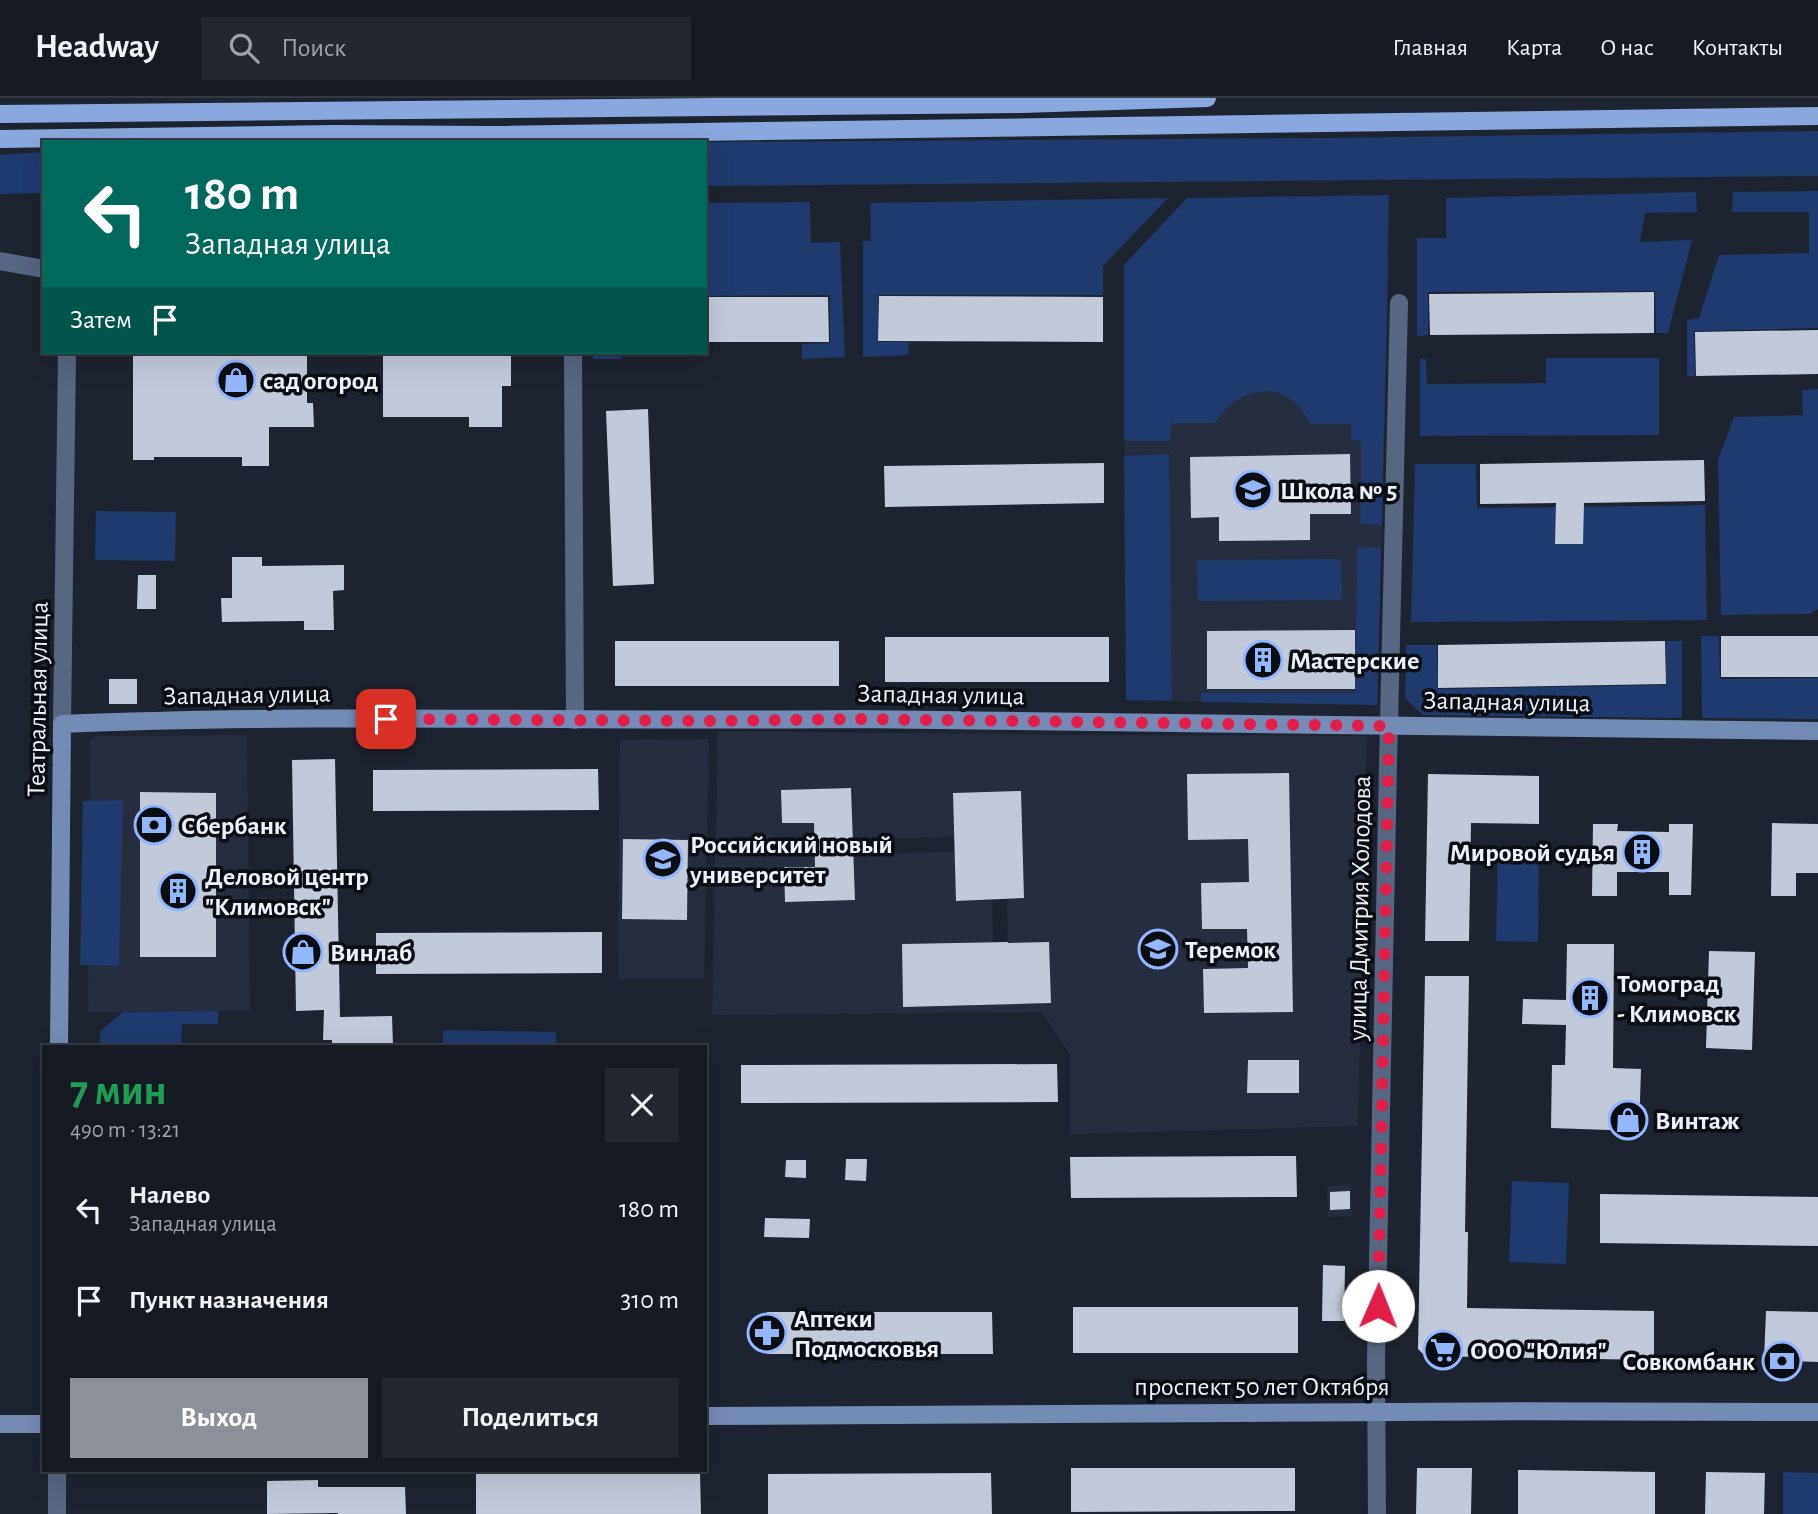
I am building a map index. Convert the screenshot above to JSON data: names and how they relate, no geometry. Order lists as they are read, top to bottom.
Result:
{
  "streets": {
    "street": [
      "Западная улица",
      "Театральная улица",
      "улица Дмитрия Холодова",
      "проспект 50 лет Октября"
    ]
  },
  "crossings": [
    ["Западная улица", "Театральная улица"],
    ["Западная улица", "улица Дмитрия Холодова"],
    ["улица Дмитрия Холодова", "проспект 50 лет Октября"]
  ],
  "places": {
    "shop": ["сад огород", "Винлаб", "Винтаж"],
    "school or university": ["Школа № 5", "Российский новый университет", "Теремок"],
    "building": [
      "Мастерские",
      "Мировой судья",
      "Деловой центр \"Климовск\"",
      "Томоград - Климовск"
    ],
    "bank": ["Сбербанк", "Совкомбанк"],
    "pharmacy": ["Аптеки Подмосковья"],
    "supermarket": ["ООО \"Юлия\""]
  },
  "page": {
    "header": "Headway",
    "search": "Поиск",
    "nav": [
      "Главная",
      "Карта",
      "О нас",
      "Контакты"
    ],
    "turn": ["180 m", "Западная улица"],
    "then": "Затем",
    "heading": ["7 мин", "490 m · 13:21"],
    "list": [
      {
        "name": "Налево",
        "note": "Западная улица",
        "value": "180 m"
      },
      {
        "name": "Пункт назначения",
        "value": "310 m"
      }
    ],
    "buttons": ["Выход", "Поделиться"]
  }
}
